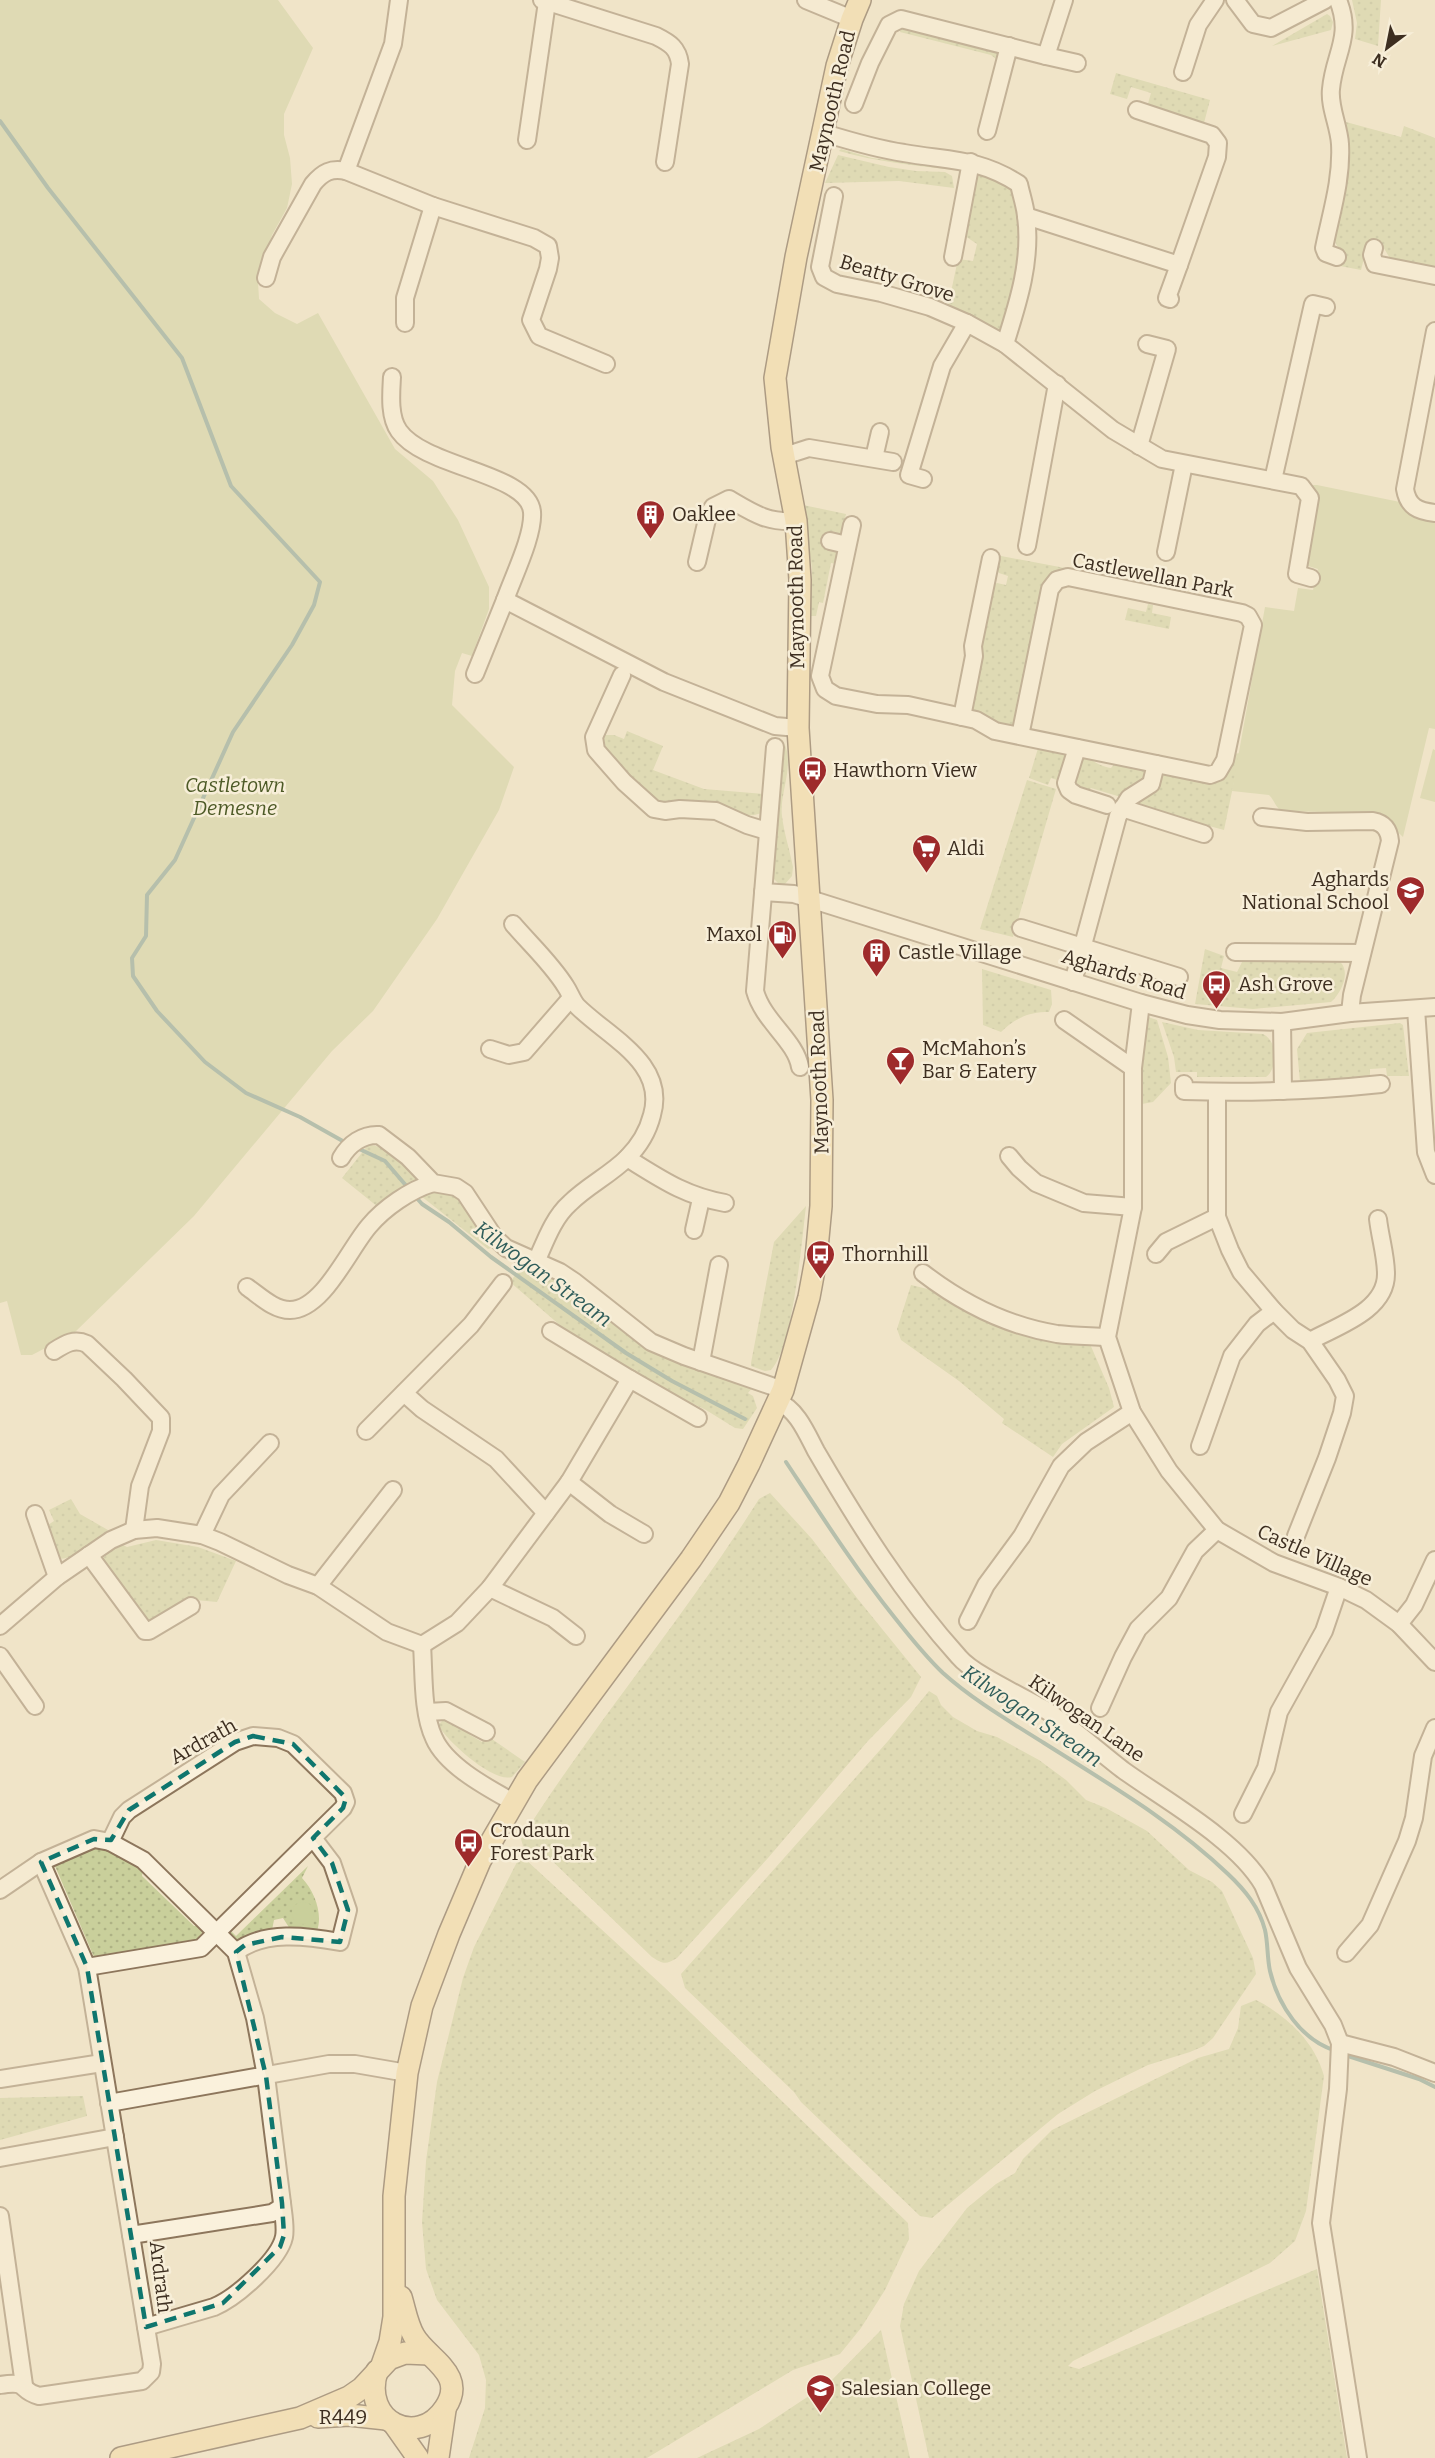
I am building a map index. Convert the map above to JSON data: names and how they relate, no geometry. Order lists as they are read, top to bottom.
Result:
{
  "streets": {
    "main road": ["Maynooth Road", "R449"],
    "street": [
      "Beatty Grove",
      "Castlewellan Park",
      "Aghards Road",
      "Castle Village",
      "Kilwogan Lane",
      "Ardrath"
    ]
  },
  "crossings": [
    ["Maynooth Road", "Aghards Road"],
    ["Maynooth Road", "Kilwogan Lane"],
    ["Aghards Road", "Castle Village"]
  ],
  "water": ["Kilwogan Stream"],
  "parks": ["Castletown Demesne"],
  "places": {
    "building": ["Oaklee", "Castle Village"],
    "bus stop": [
      "Hawthorn View",
      "Ash Grove",
      "Thornhill",
      "Crodaun Forest Park"
    ],
    "supermarket": ["Aldi"],
    "school or university": ["Aghards National School", "Salesian College"],
    "fuel station": ["Maxol"],
    "bar": ["McMahon’s Bar & Eatery"]
  },
  "north": "bottom left"
}
